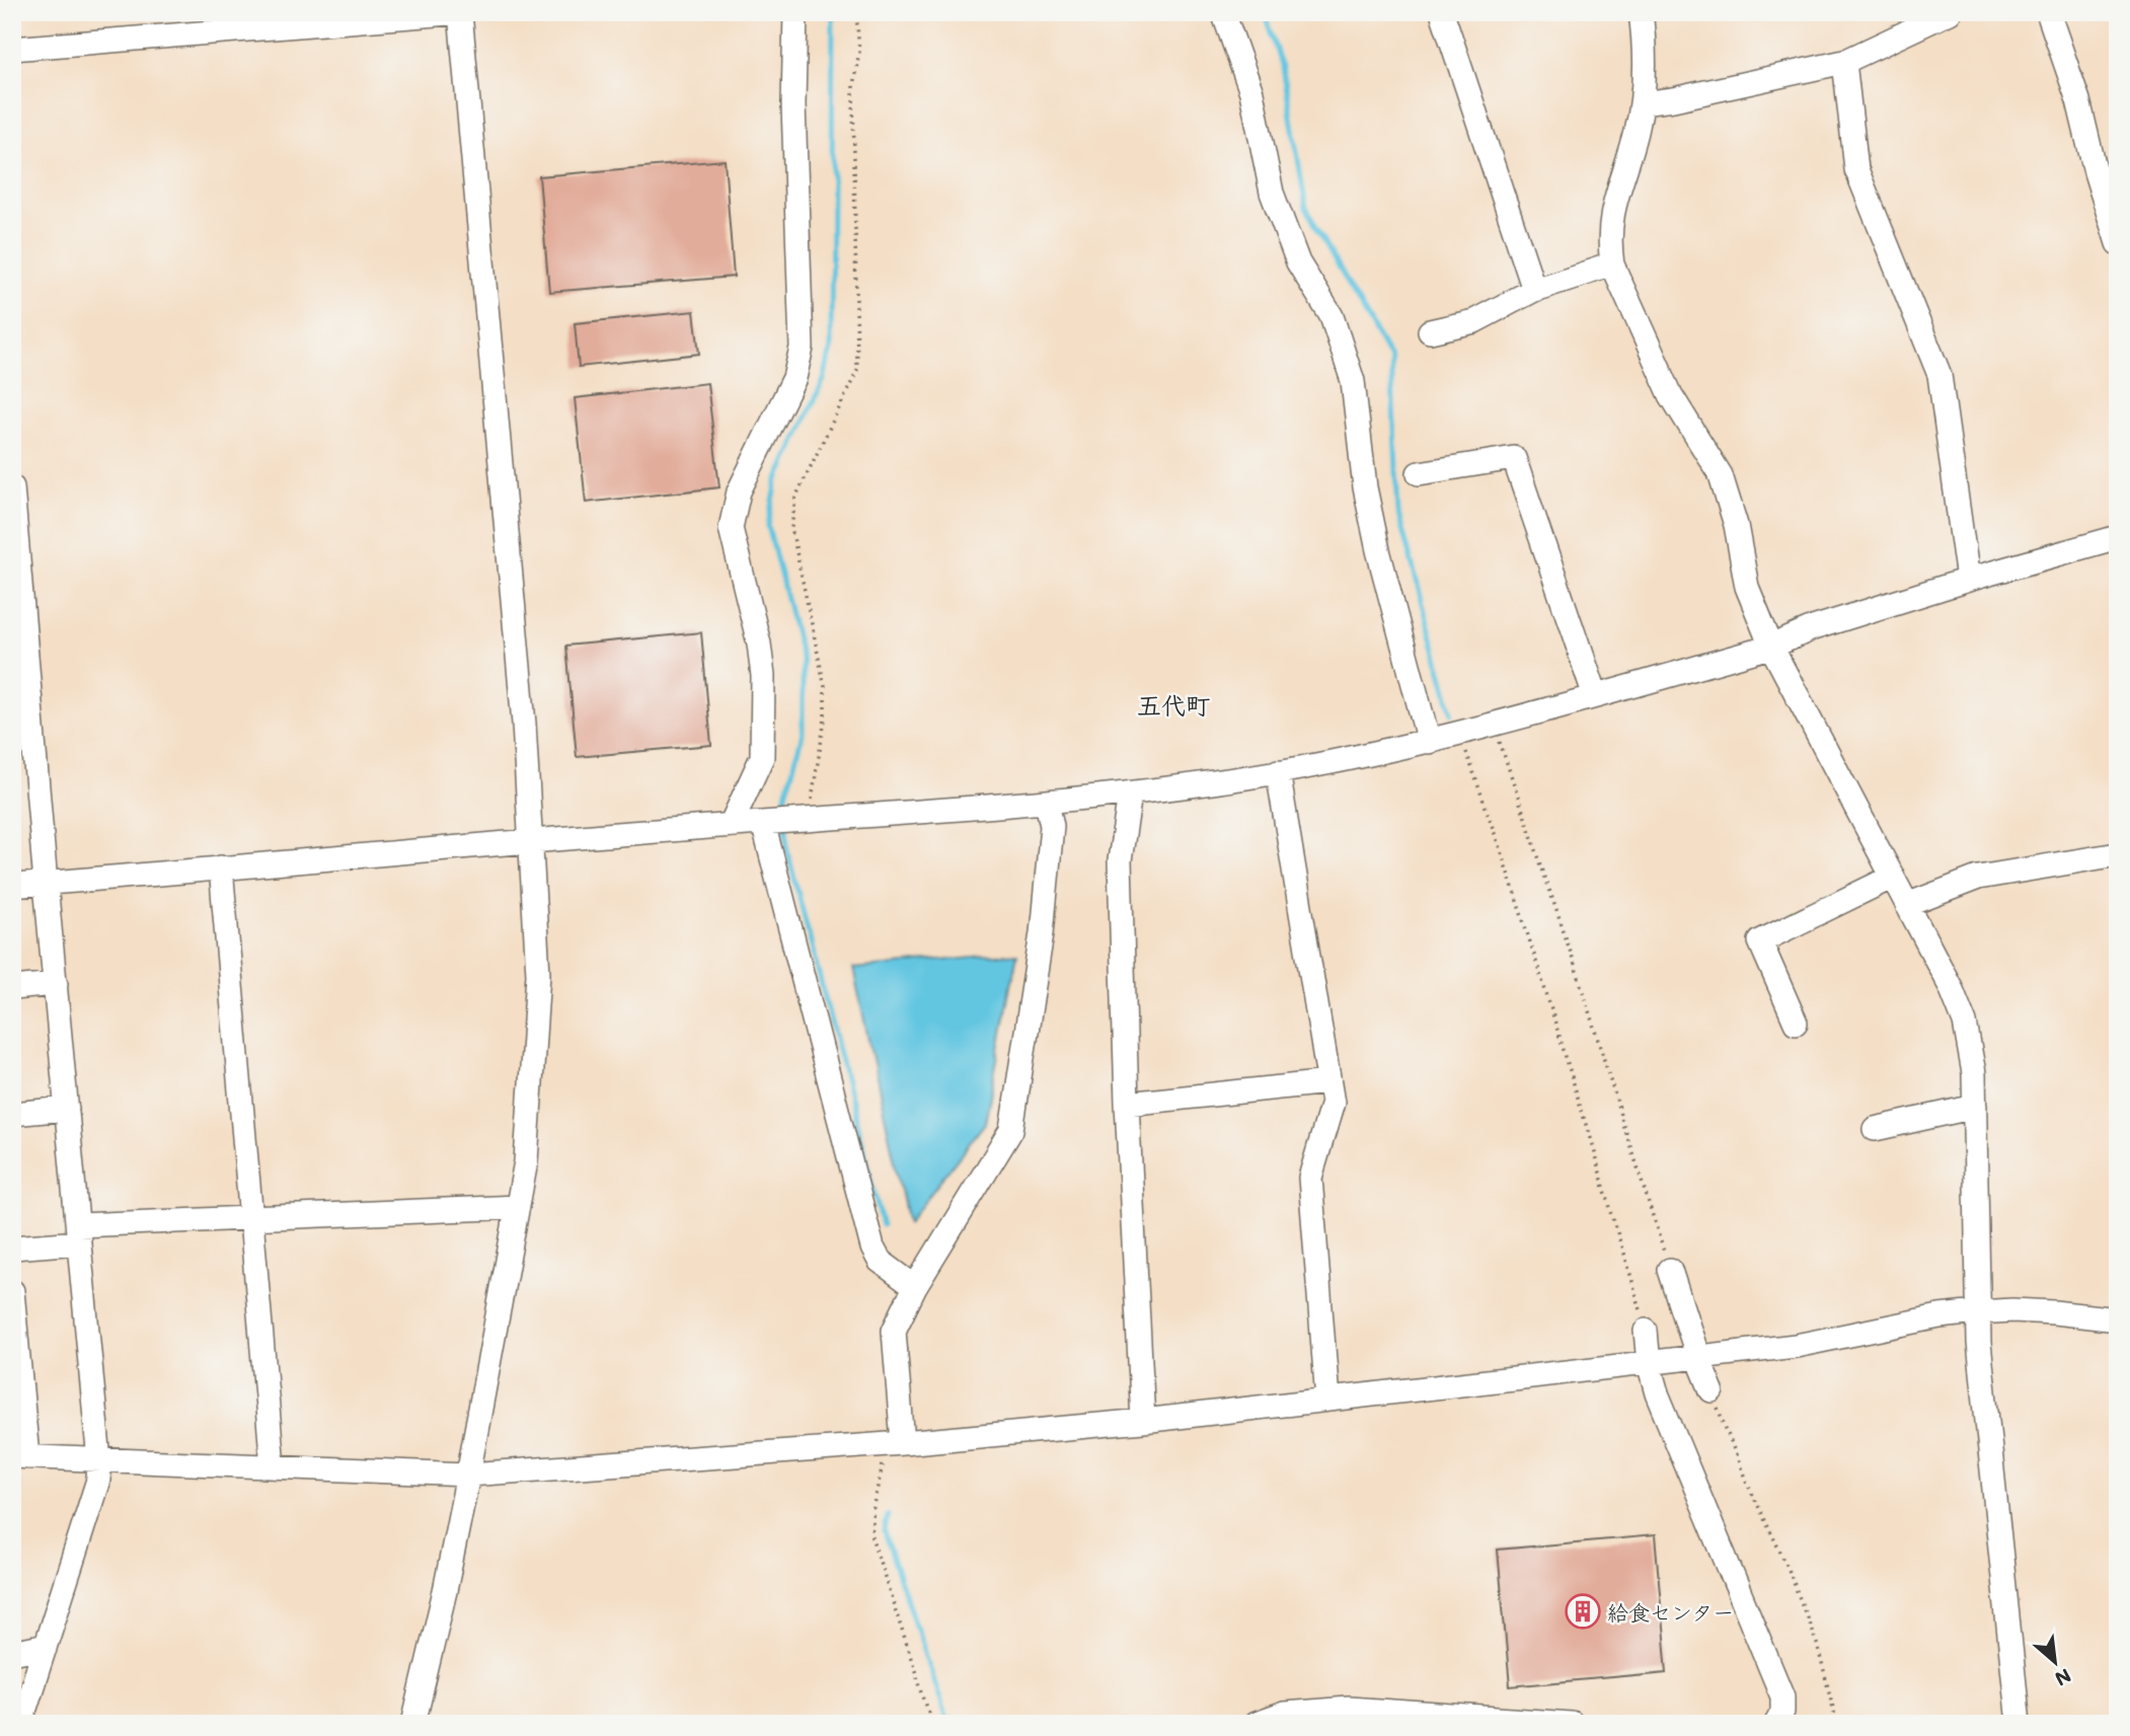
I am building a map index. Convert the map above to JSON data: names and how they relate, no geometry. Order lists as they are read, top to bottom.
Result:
{
  "districts": ["五代町"],
  "places": {
    "building": ["給食センター"]
  },
  "north": "bottom right"
}
